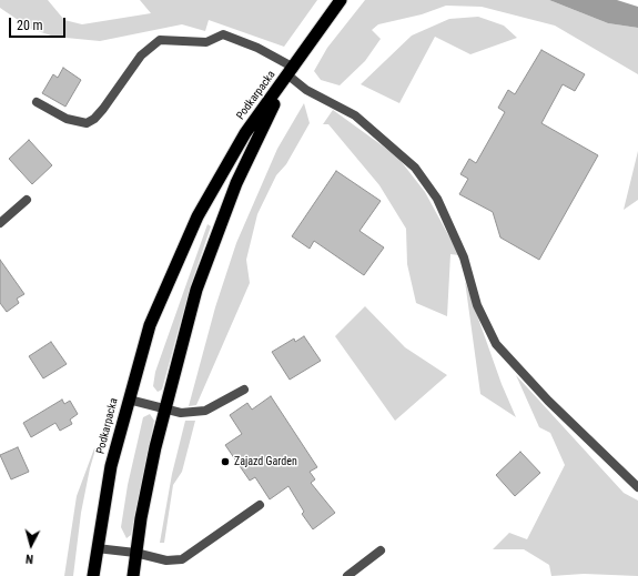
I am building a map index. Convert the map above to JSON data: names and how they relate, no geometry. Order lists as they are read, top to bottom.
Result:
{
  "streets": {
    "highway": ["Podkarpacka"]
  },
  "places": ["Zajazd Garden"],
  "scale_bar": "20 m",
  "north": "bottom"
}
